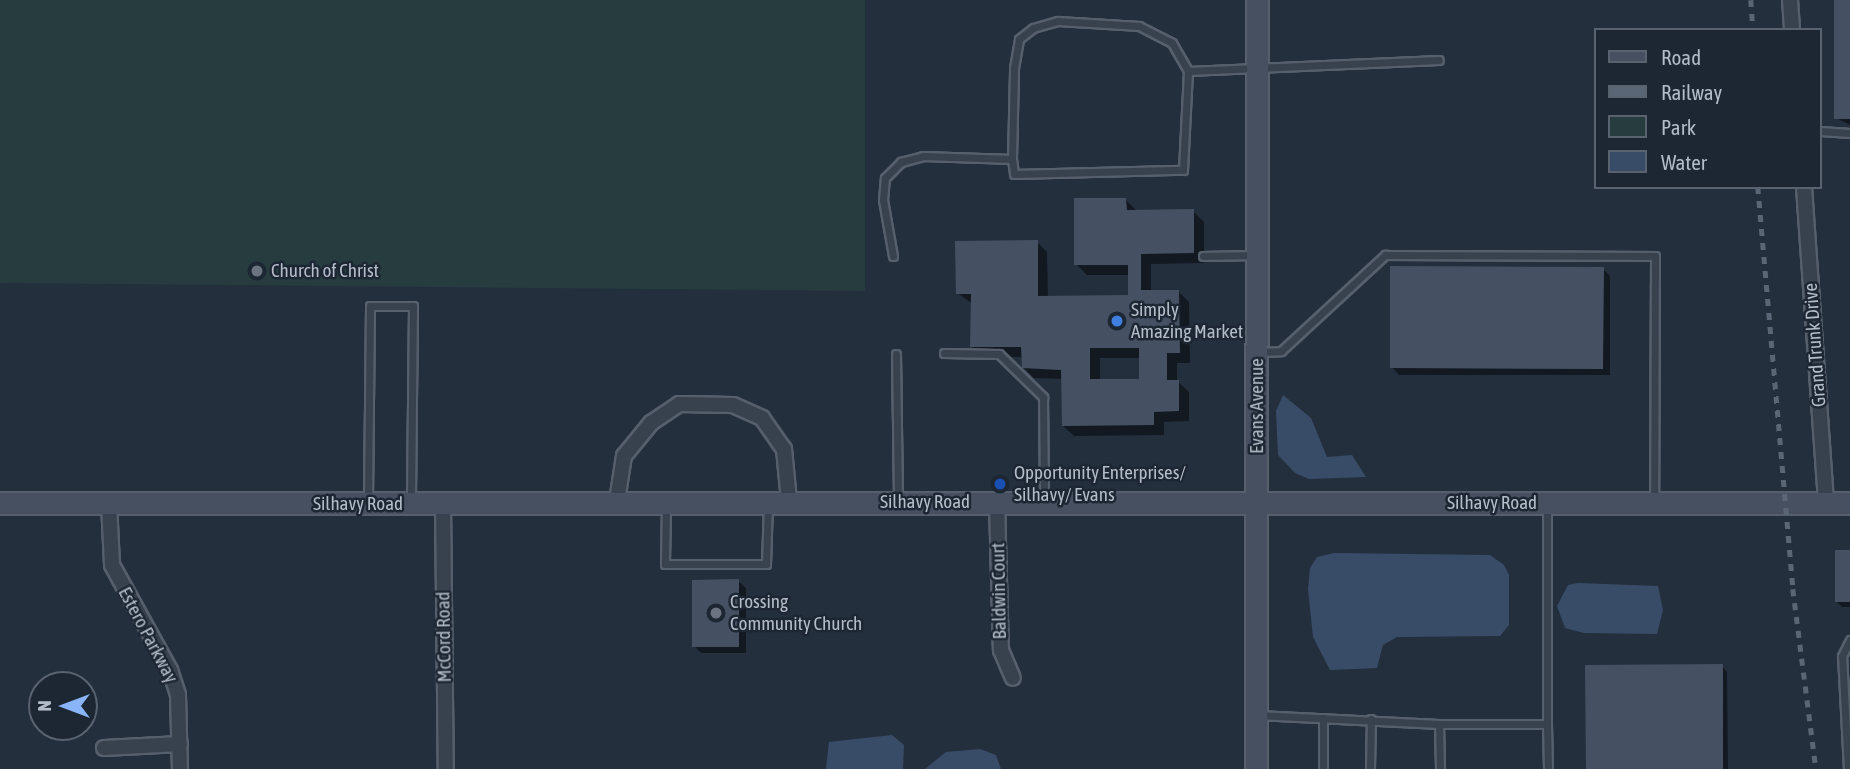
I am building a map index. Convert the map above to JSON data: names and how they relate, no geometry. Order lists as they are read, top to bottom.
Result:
{
  "streets": {
    "street": [
      "Grand Trunk Drive",
      "Evans Avenue",
      "Silhavy Road",
      "Baldwin Court",
      "Estero Parkway",
      "McCord Road"
    ]
  },
  "crossings": [
    ["Grand Trunk Drive", "Silhavy Road"],
    ["Evans Avenue", "Silhavy Road"],
    ["Silhavy Road", "Baldwin Court"],
    ["Silhavy Road", "Estero Parkway"],
    ["Silhavy Road", "McCord Road"]
  ],
  "places": [
    "Church of Christ",
    "Simply Amazing Market",
    "Opportunity Enterprises/ Silhavy/ Evans",
    "Crossing Community Church"
  ],
  "legend": [
    "Road",
    "Railway",
    "Park",
    "Water"
  ],
  "north": "left"
}
